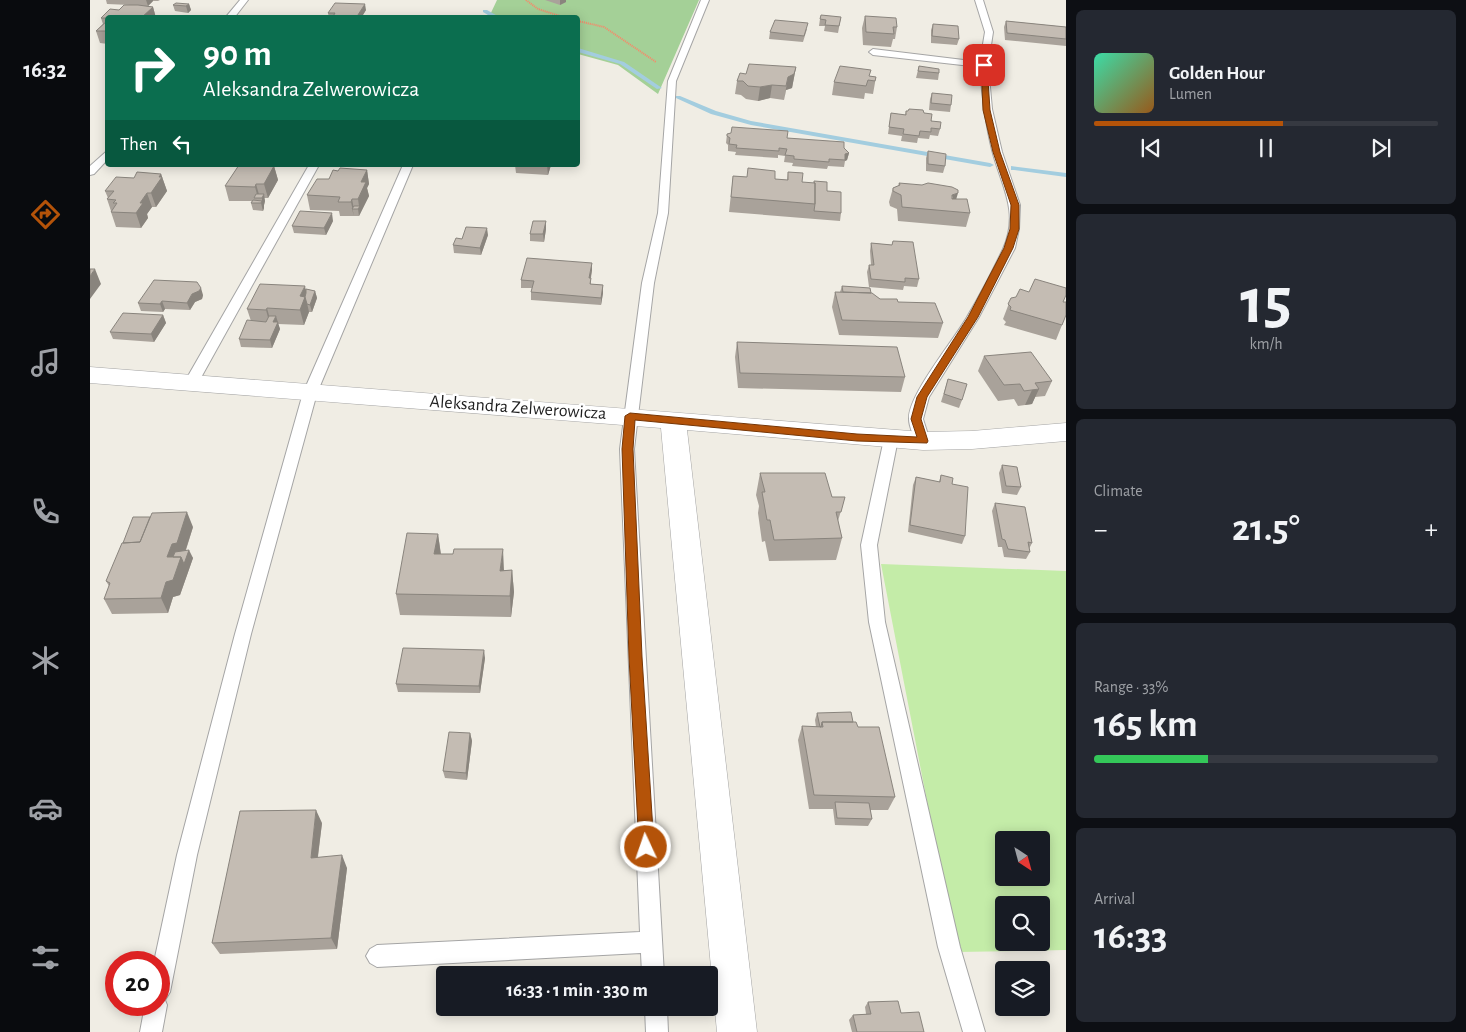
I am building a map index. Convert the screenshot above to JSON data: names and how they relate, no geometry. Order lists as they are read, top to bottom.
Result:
{
  "streets": {
    "street": ["Aleksandra Zelwerowicza"]
  },
  "north": "bottom right",
  "page": {
    "tabs": "16:32",
    "turn": ["90 m", "Aleksandra Zelwerowicza"],
    "song": ["Golden Hour", "Lumen"],
    "then": "Then",
    "tile": [
      ["15", "km/h"],
      "Climate",
      ["Range · 33%", "165 km"],
      ["Arrival", "16:33"]
    ],
    "heat": ["−", "21.5°", "+"],
    "limit": "20",
    "trip": "16:33 · 1 min · 330 m"
  }
}
